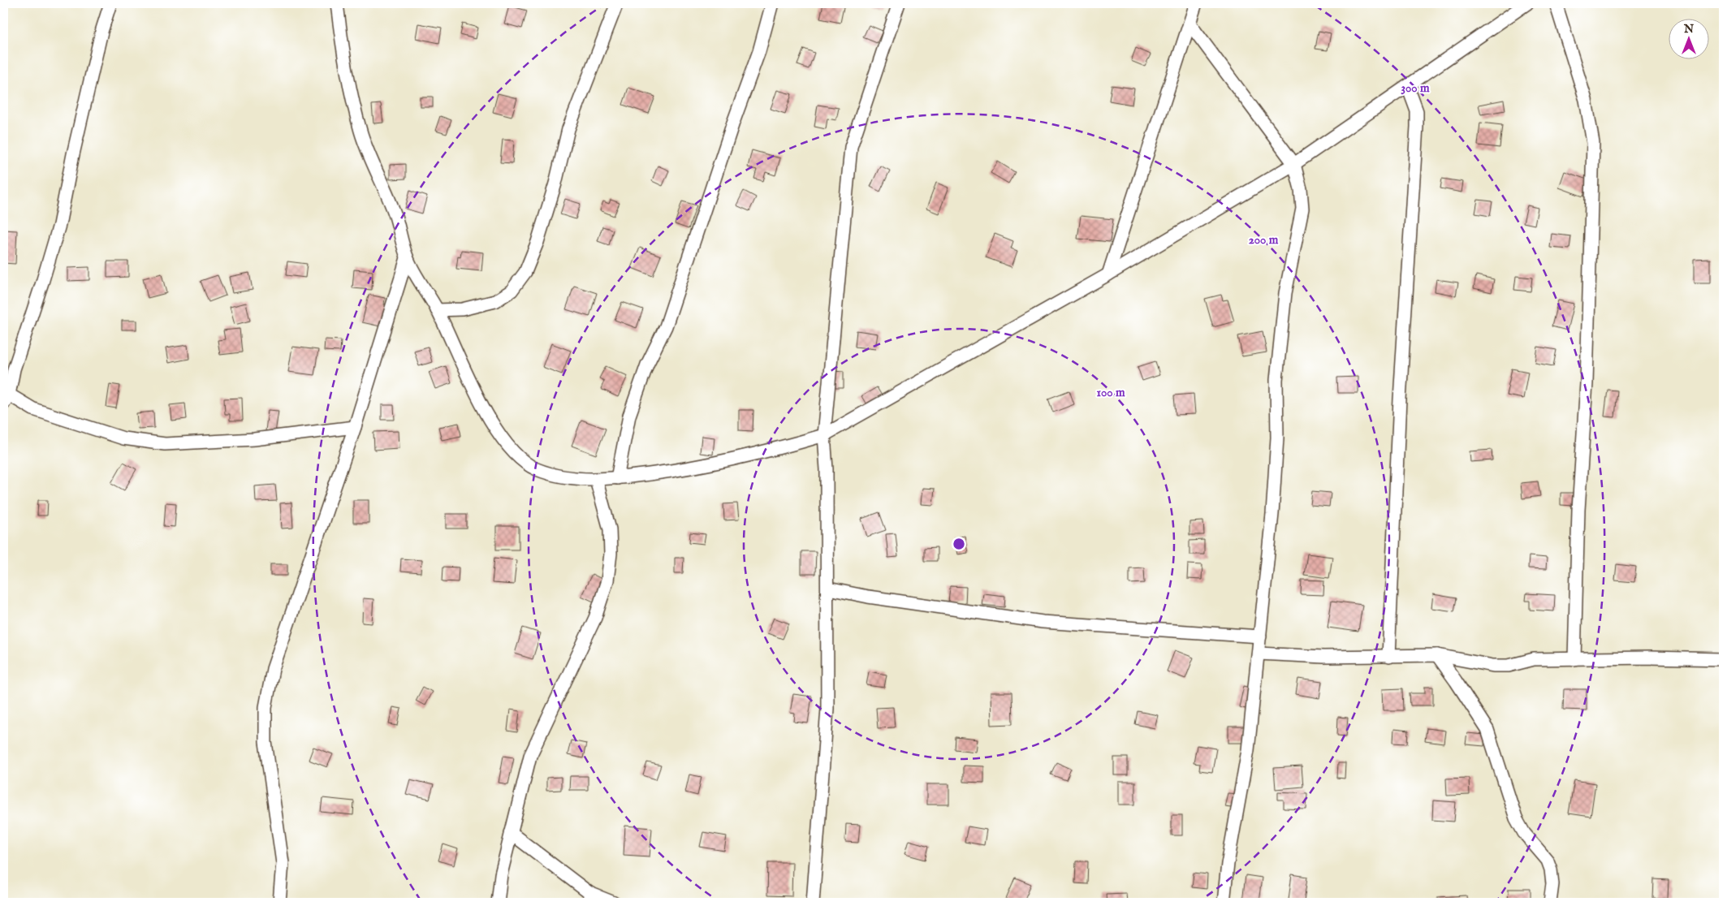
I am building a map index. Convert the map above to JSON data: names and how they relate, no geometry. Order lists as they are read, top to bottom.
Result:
{
  "north": "top",
  "rings": ["300 m", "200 m", "100 m"]
}
